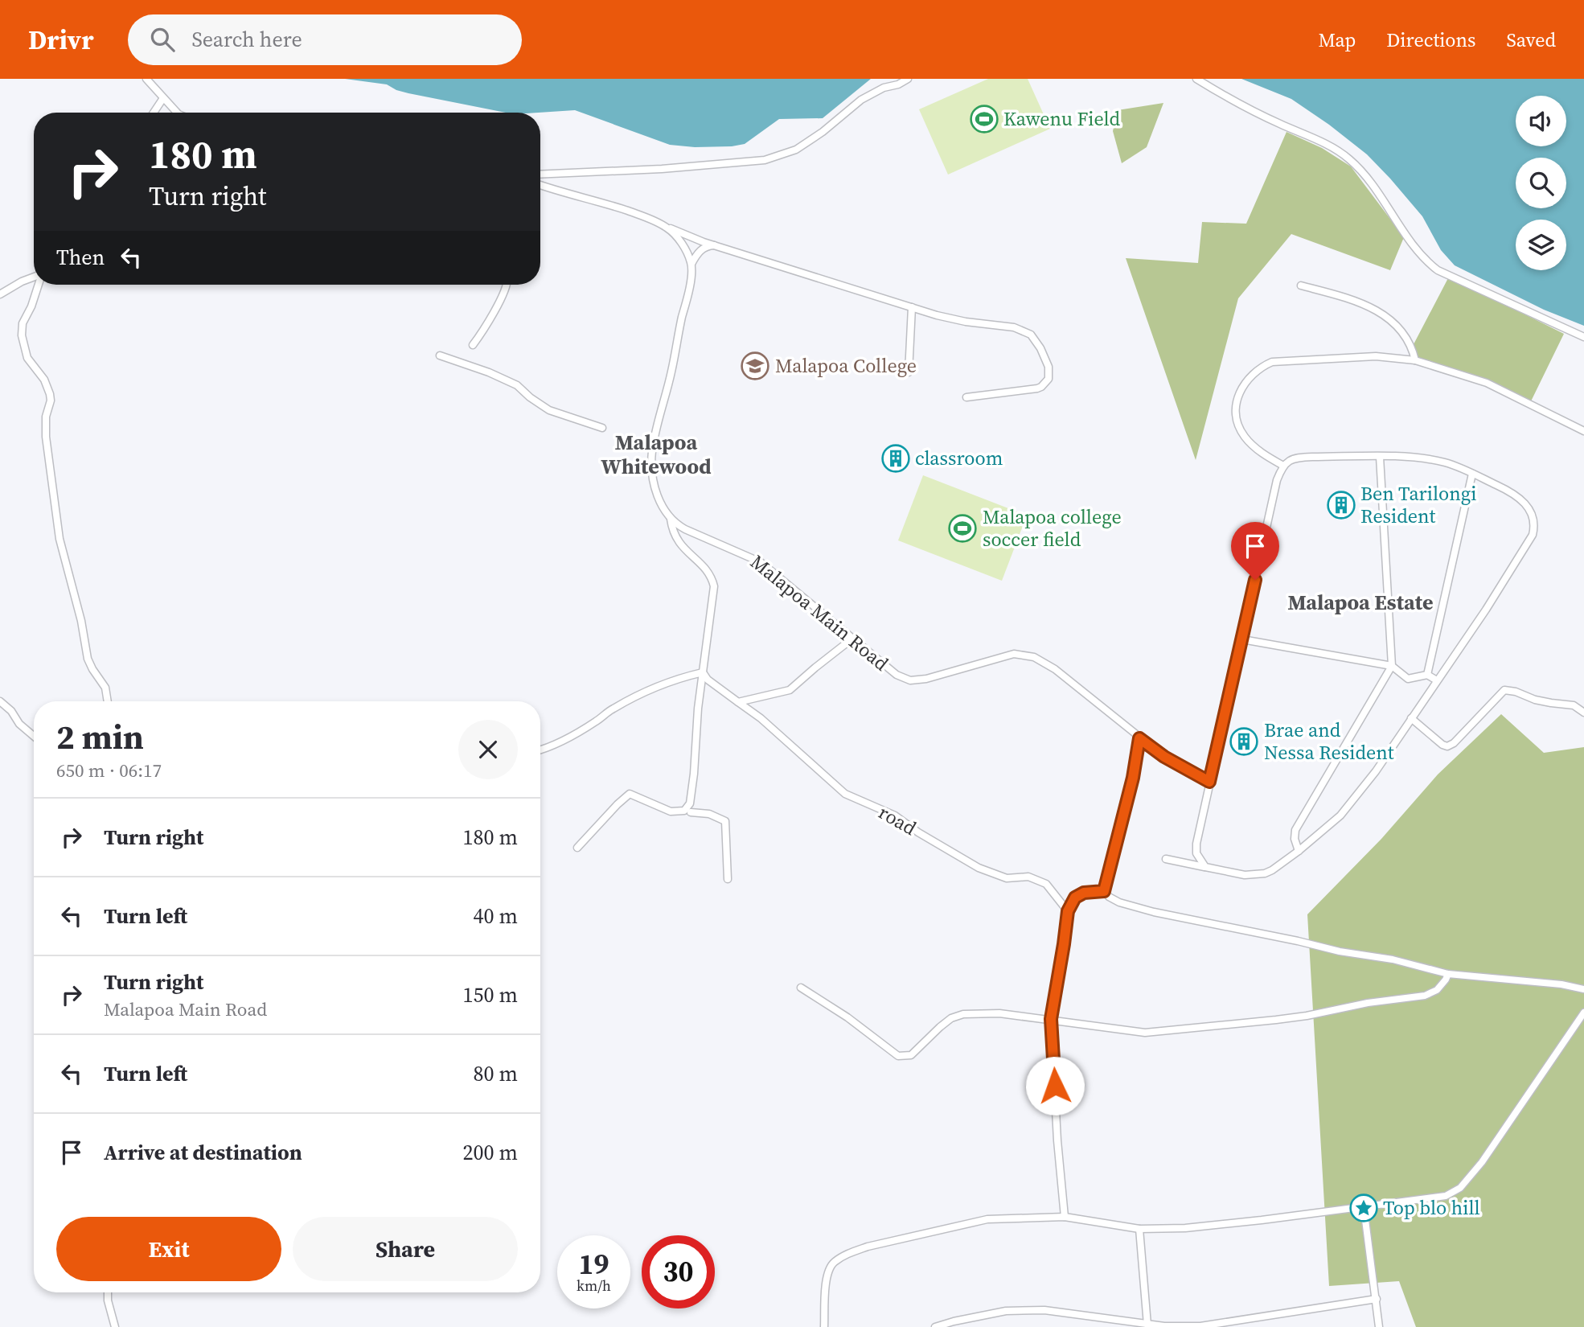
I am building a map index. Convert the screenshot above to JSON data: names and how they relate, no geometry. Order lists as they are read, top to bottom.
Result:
{
  "streets": {
    "street": ["Malapoa Main Road", "road"]
  },
  "districts": ["Malapoa Whitewood", "Malapoa Estate"],
  "places": {
    "sports": ["Kawenu Field", "Malapoa college soccer field"],
    "school or university": ["Malapoa College"],
    "building": ["classroom", "Ben Tarilongi Resident", "Brae and Nessa Resident"],
    "place": ["Top blo hill"]
  },
  "page": {
    "header": "Drivr",
    "search": "Search here",
    "nav": ["Map", "Directions", "Saved"],
    "turn": ["180 m", "Turn right"],
    "then": "Then",
    "heading": ["2 min", "650 m · 06:17"],
    "list": [
      {
        "name": "Turn right",
        "value": "180 m"
      },
      {
        "name": "Turn left",
        "value": "40 m"
      },
      {
        "name": "Turn right",
        "note": "Malapoa Main Road",
        "value": "150 m"
      },
      {
        "name": "Turn left",
        "value": "80 m"
      },
      {
        "name": "Arrive at destination",
        "value": "200 m"
      }
    ],
    "buttons": ["Exit", "Share"],
    "speed": "19 km/h",
    "limit": "30"
  }
}
